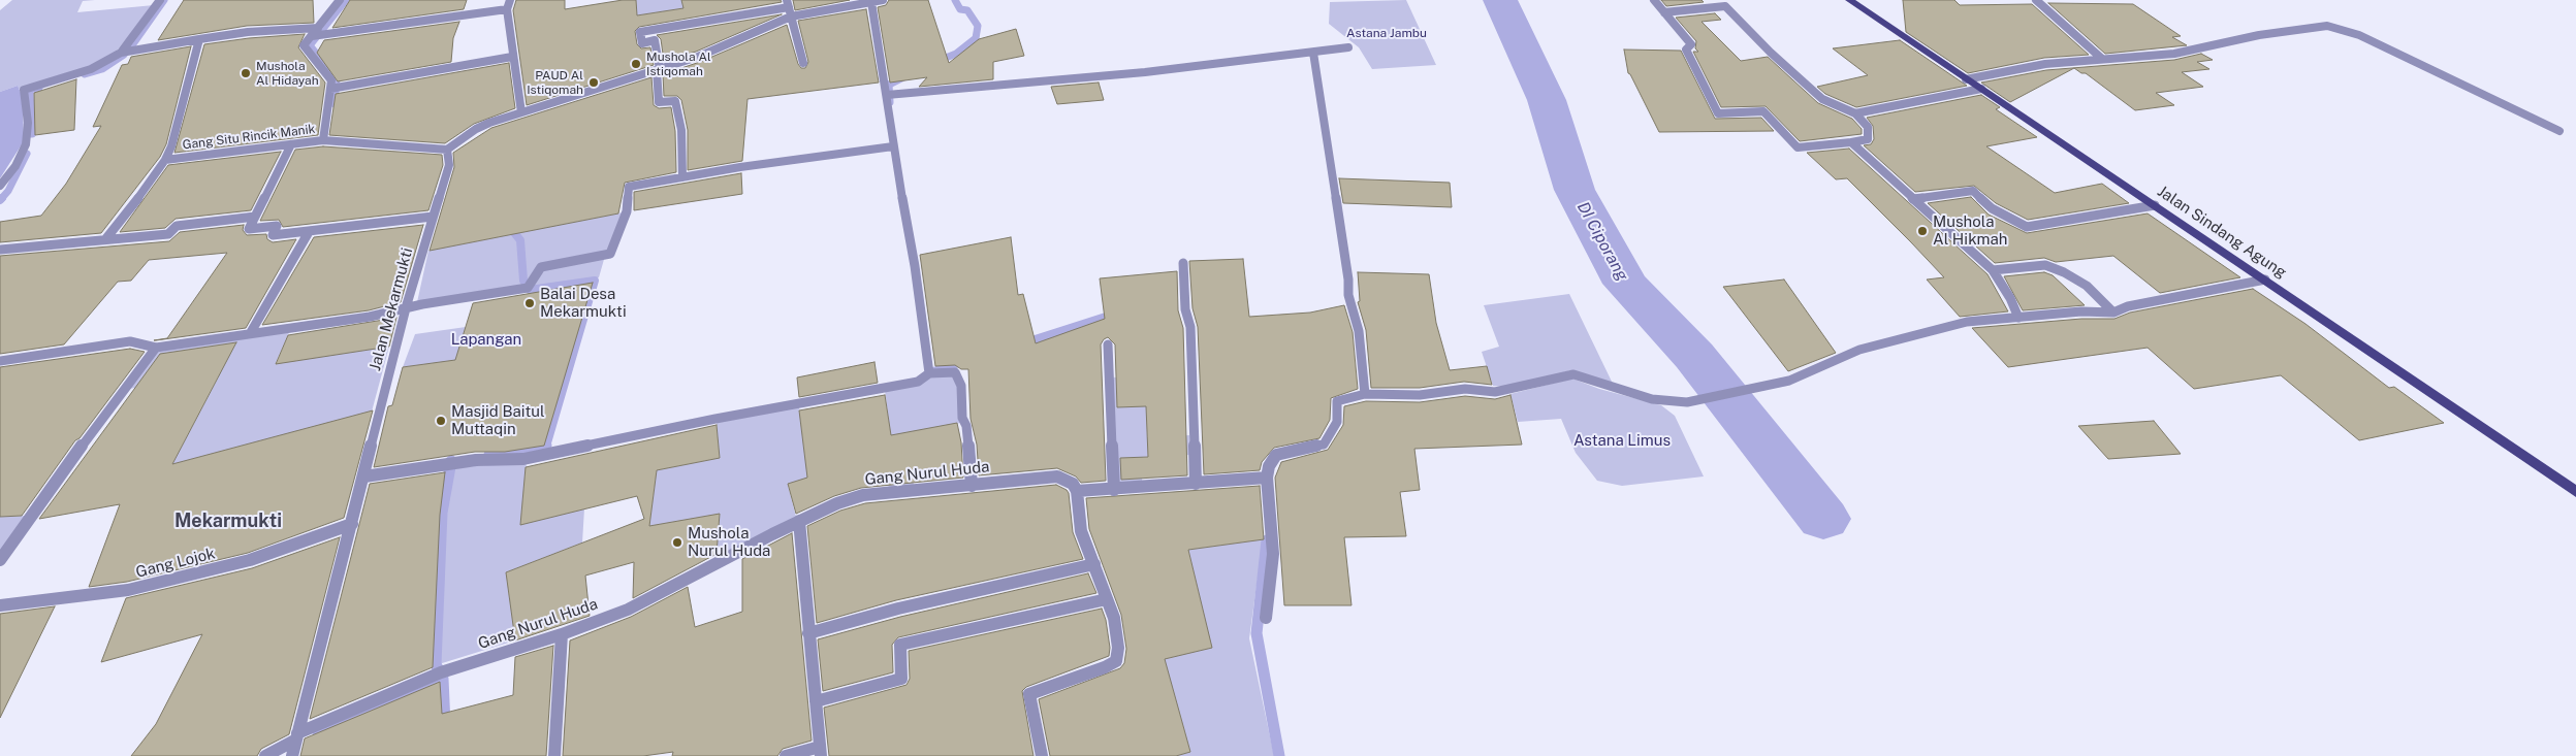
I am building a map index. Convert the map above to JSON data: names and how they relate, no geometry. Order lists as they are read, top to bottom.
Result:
{
  "streets": {
    "main road": ["Jalan Sindang Agung"],
    "street": [
      "Gang Situ Rincik Manik",
      "Jalan Mekarmukti",
      "Gang Nurul Huda",
      "Gang Lojok"
    ]
  },
  "crossings": [
    ["Jalan Mekarmukti", "Gang Nurul Huda"],
    ["Jalan Mekarmukti", "Gang Lojok"]
  ],
  "districts": ["Mekarmukti"],
  "water": ["DI Ciporang"],
  "parks": ["Astana Jambu", "Lapangan", "Astana Limus"],
  "places": [
    "Mushola Al Istiqomah",
    "Mushola Al Hidayah",
    "PAUD Al Istiqomah",
    "Mushola Al Hikmah",
    "Balai Desa Mekarmukti",
    "Masjid Baitul Muttaqin",
    "Mushola Nurul Huda"
  ]
}
